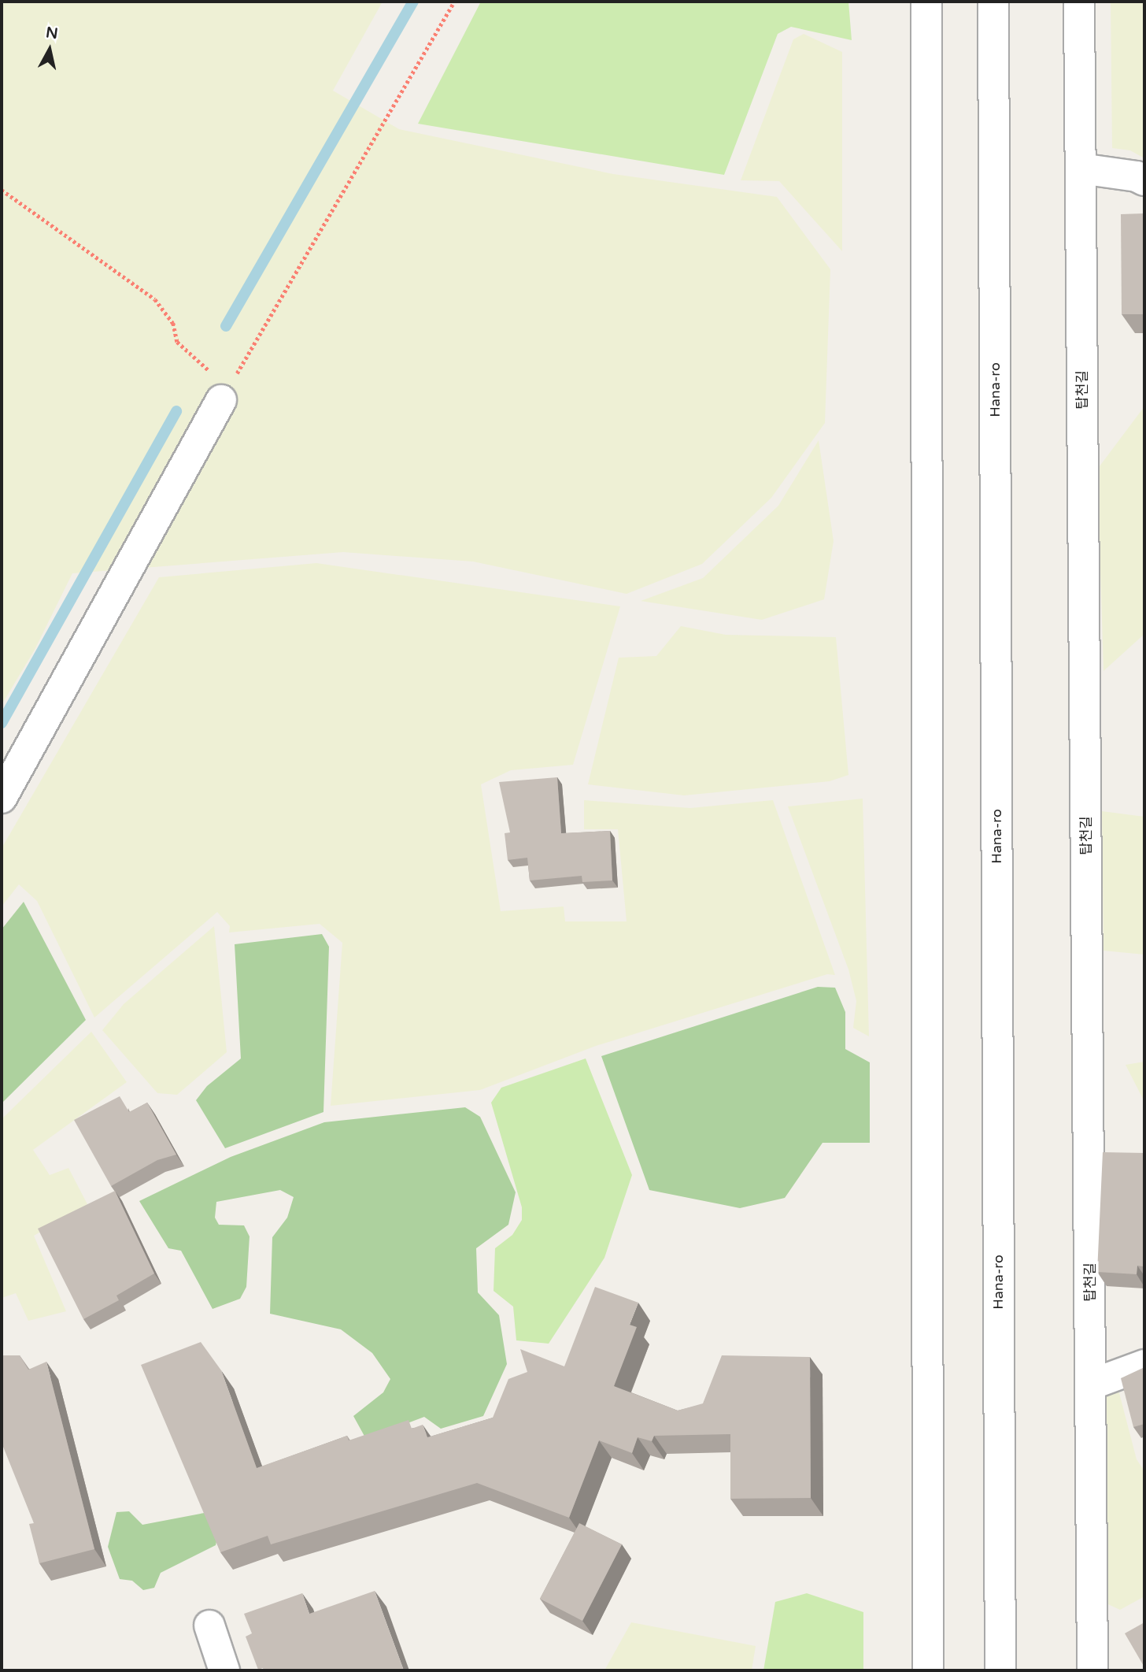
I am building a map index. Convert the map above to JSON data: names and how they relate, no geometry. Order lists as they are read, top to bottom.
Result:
{
  "streets": {
    "street": ["Hana-ro", "탑천길"]
  },
  "north": "top"
}
